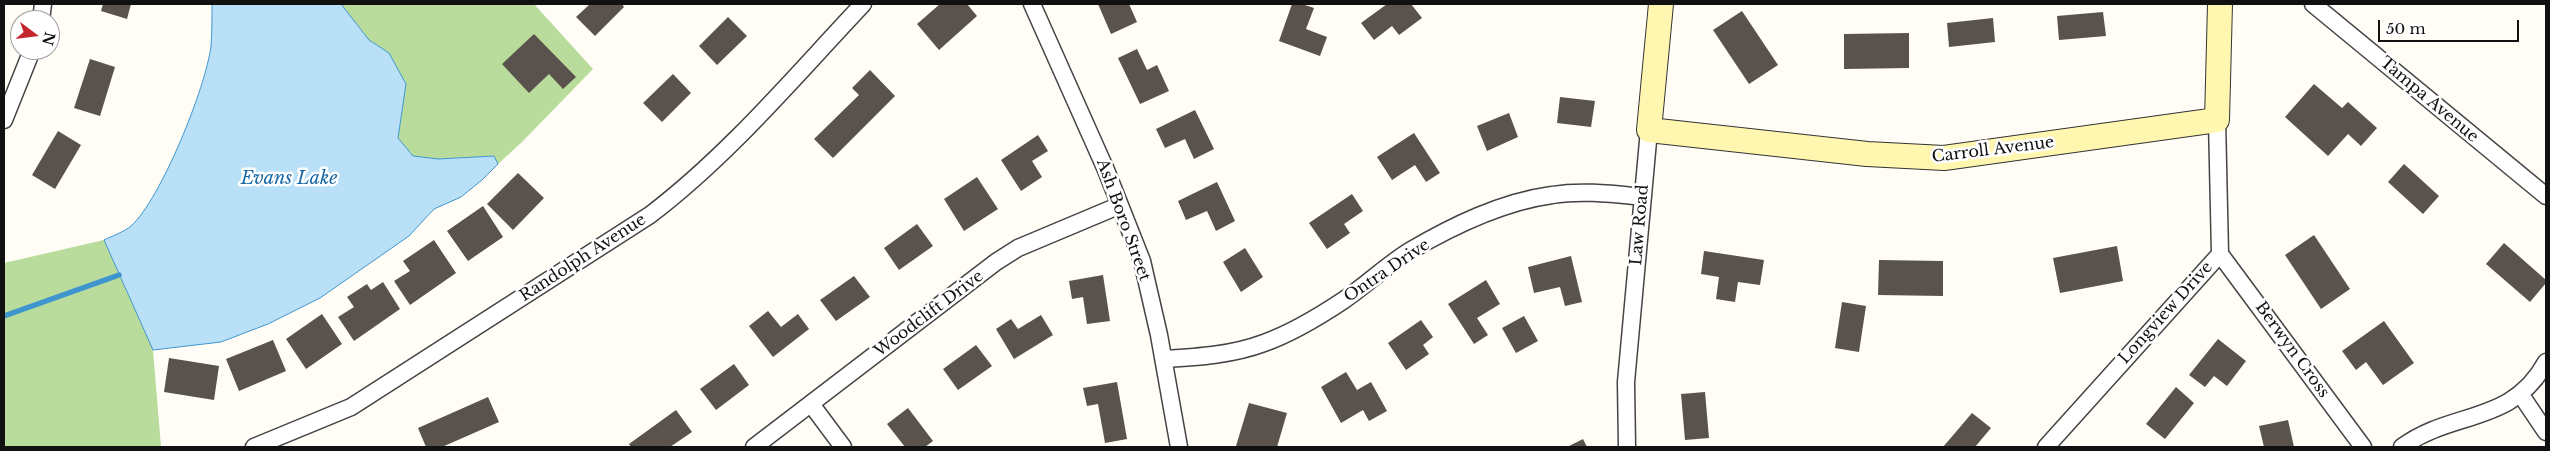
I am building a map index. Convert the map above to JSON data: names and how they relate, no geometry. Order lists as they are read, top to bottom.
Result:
{
  "streets": {
    "street": [
      "Tampa Avenue",
      "Carroll Avenue",
      "Ash Boro Street",
      "Law Road",
      "Randolph Avenue",
      "Ontra Drive",
      "Longview Drive",
      "Woodclift Drive",
      "Berwyn Cross"
    ]
  },
  "crossings": [
    ["Carroll Avenue", "Law Road"],
    ["Carroll Avenue", "Longview Drive"],
    ["Ash Boro Street", "Ontra Drive"],
    ["Ash Boro Street", "Woodclift Drive"],
    ["Law Road", "Ontra Drive"],
    ["Longview Drive", "Berwyn Cross"]
  ],
  "water": ["Evans Lake"],
  "scale_bar": "50 m",
  "north": "right"
}
